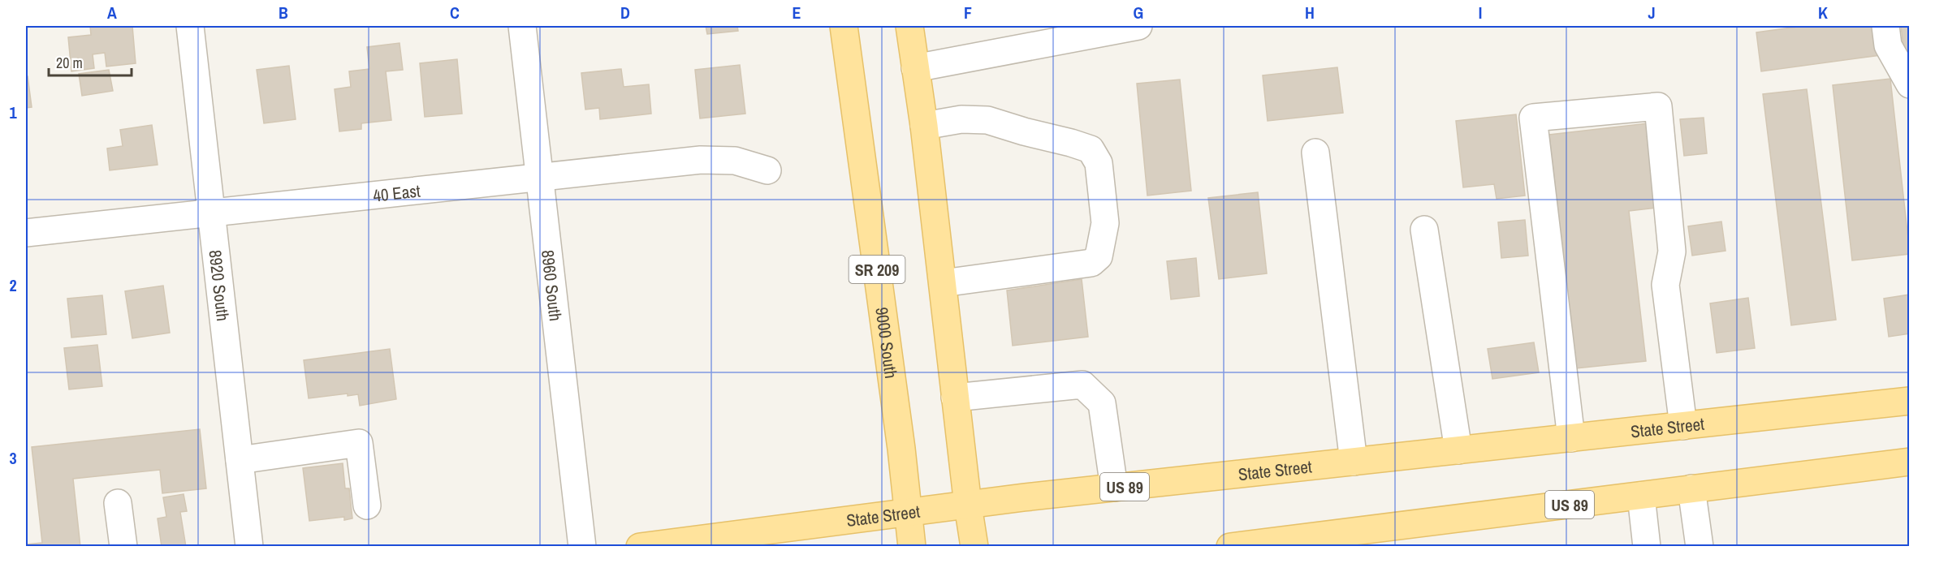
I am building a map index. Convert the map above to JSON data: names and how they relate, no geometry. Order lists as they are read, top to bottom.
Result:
{
  "streets": {
    "main road": [
      "SR 209",
      "9000 South",
      "State Street",
      "US 89"
    ],
    "street": ["40 East", "8920 South", "8960 South"]
  },
  "crossings": [
    ["40 East", "8920 South"],
    ["40 East", "8960 South"],
    ["9000 South", "State Street"]
  ],
  "scale_bar": "20 m",
  "grid": {
    "columns": [
      "A",
      "B",
      "C",
      "D",
      "E",
      "F",
      "G",
      "H",
      "I",
      "J",
      "K"
    ],
    "rows": ["1", "2", "3"]
  }
}
